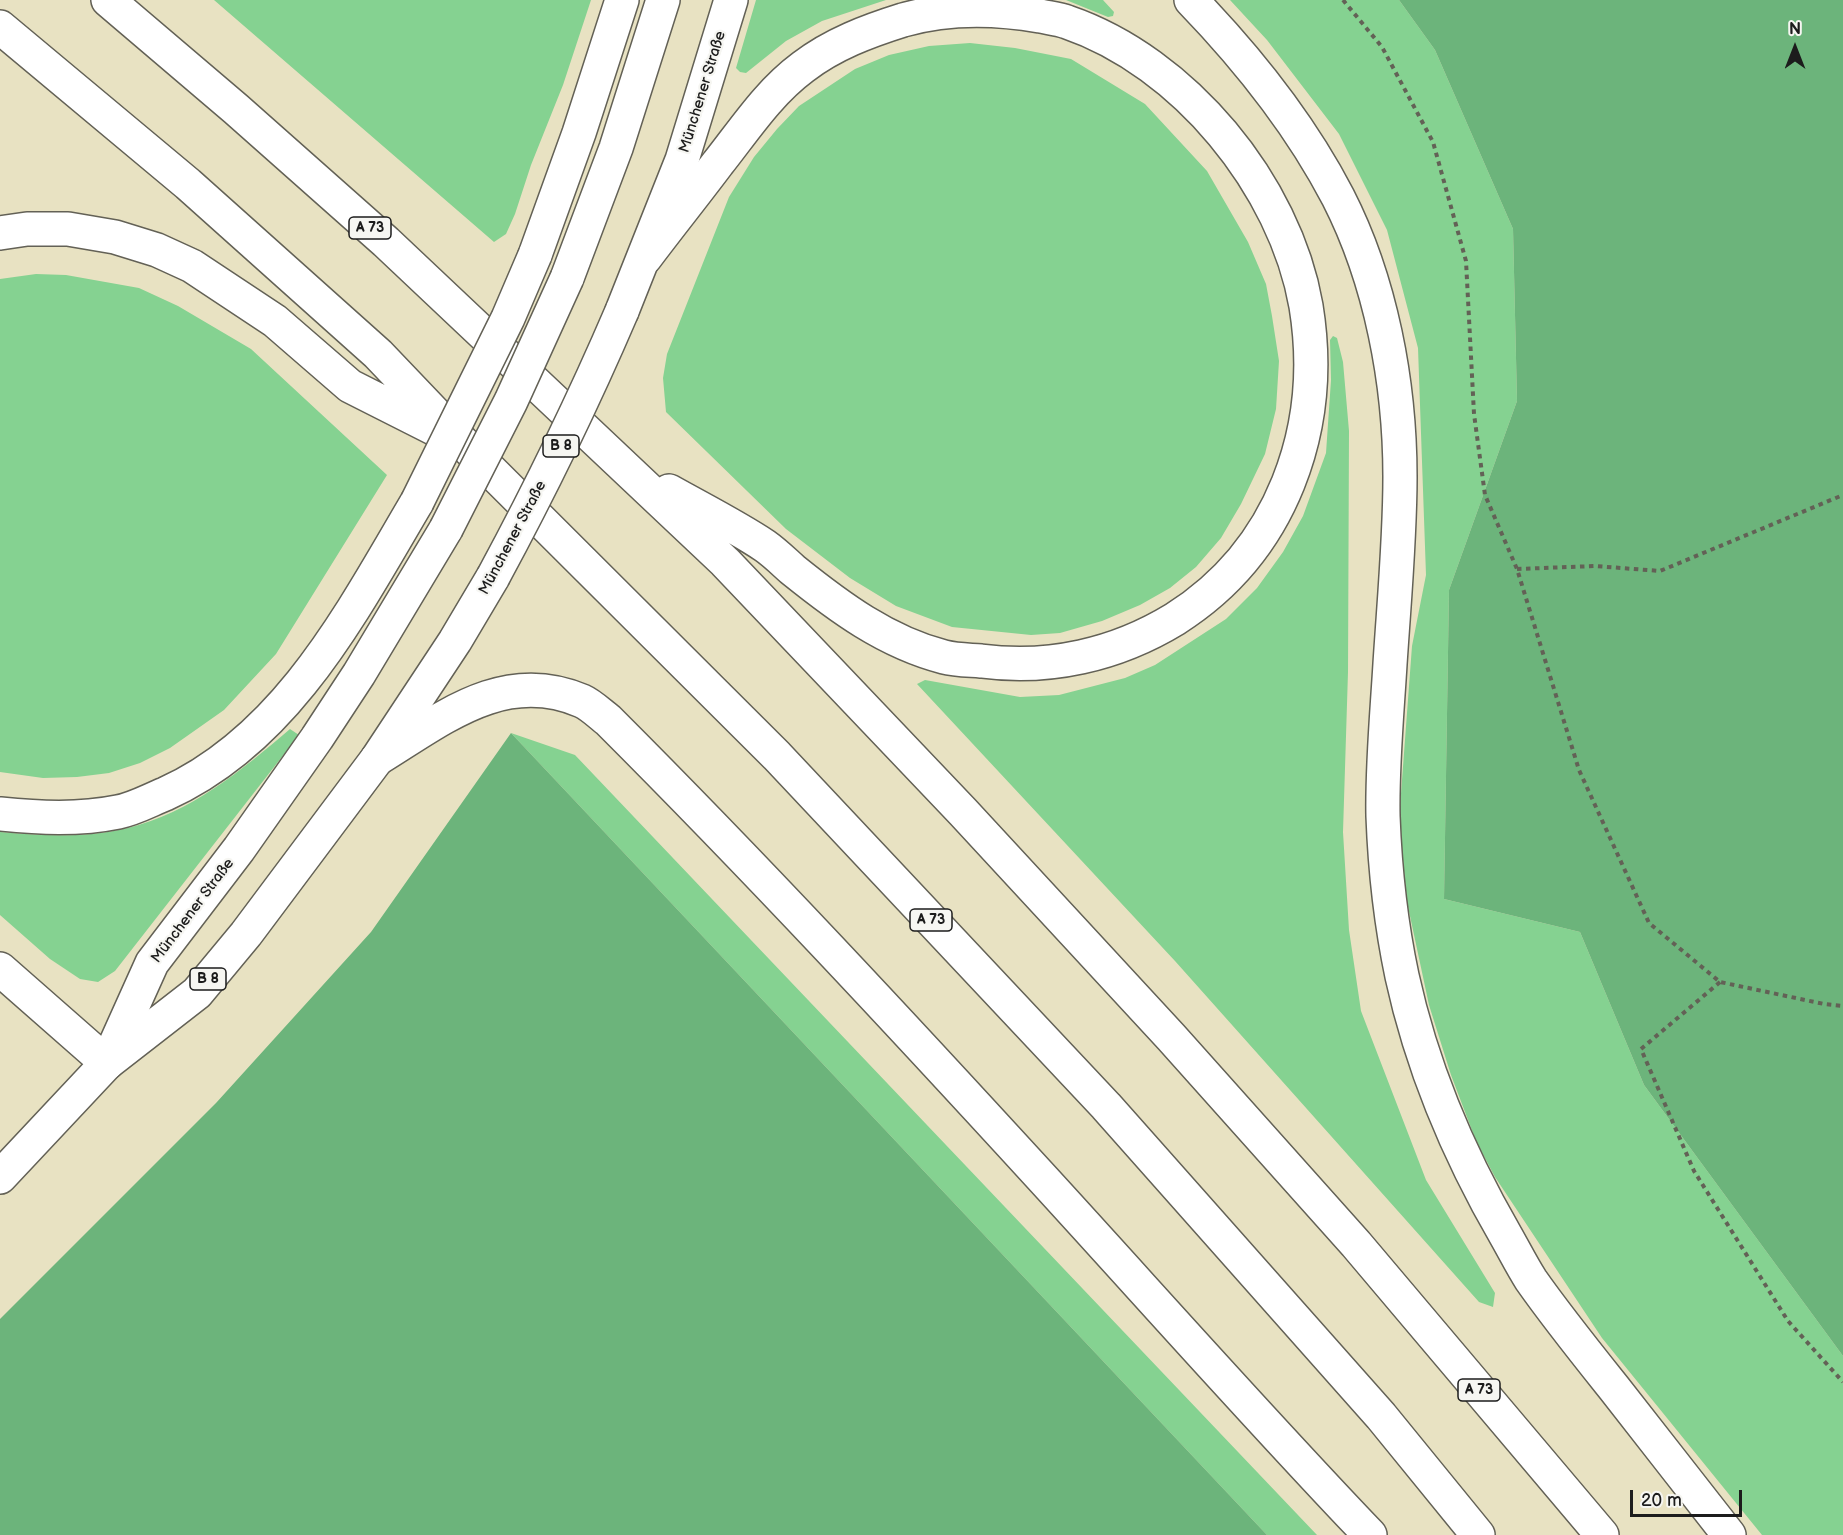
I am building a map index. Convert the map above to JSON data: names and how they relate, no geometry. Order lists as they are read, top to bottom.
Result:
{
  "streets": {
    "main road": ["Münchener Straße", "A 73", "B 8"]
  },
  "scale_bar": "20 m",
  "north": "top"
}
